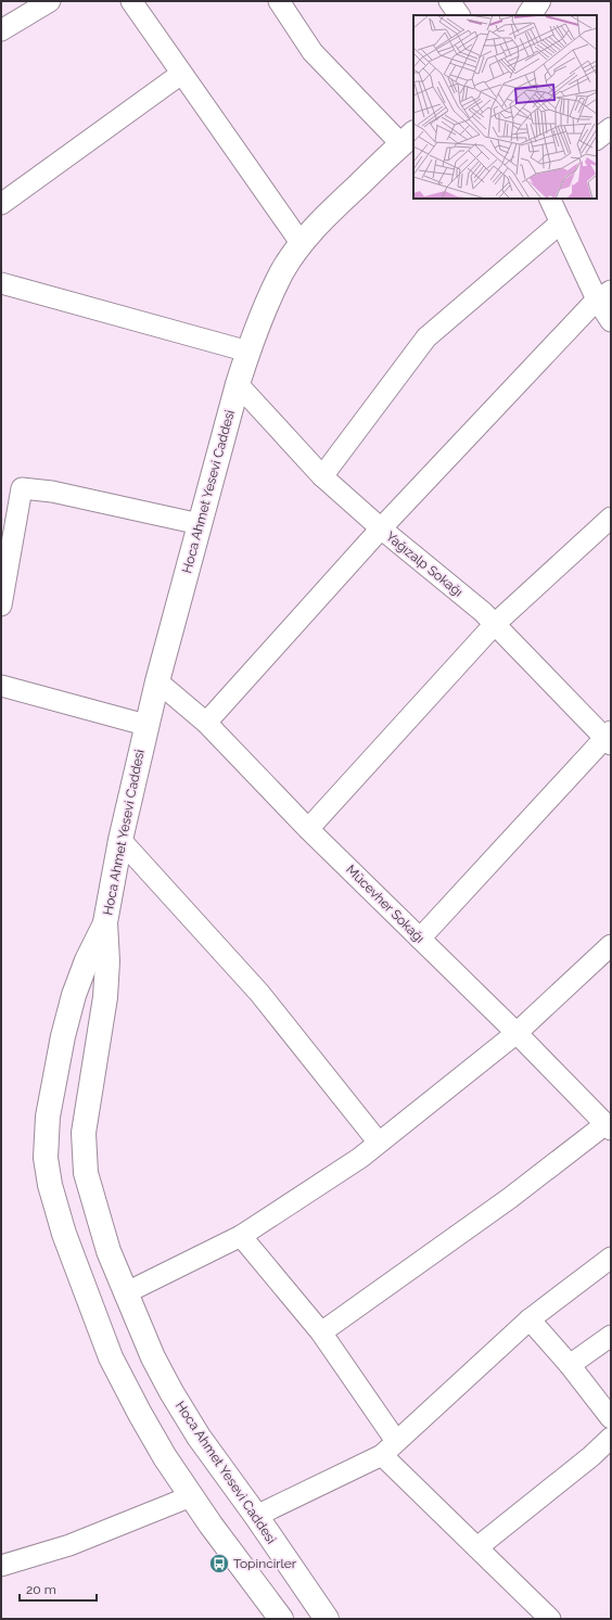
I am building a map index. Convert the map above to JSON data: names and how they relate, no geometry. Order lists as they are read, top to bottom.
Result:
{
  "streets": {
    "main road": ["Hoca Ahmet Yesevi Caddesi"],
    "street": ["Yağızalp Sokağı", "Mücevher Sokağı"]
  },
  "crossings": [
    ["Hoca Ahmet Yesevi Caddesi", "Yağızalp Sokağı"],
    ["Hoca Ahmet Yesevi Caddesi", "Mücevher Sokağı"]
  ],
  "places": {
    "bus stop": ["Topincirler"]
  },
  "scale_bar": "20 m"
}
